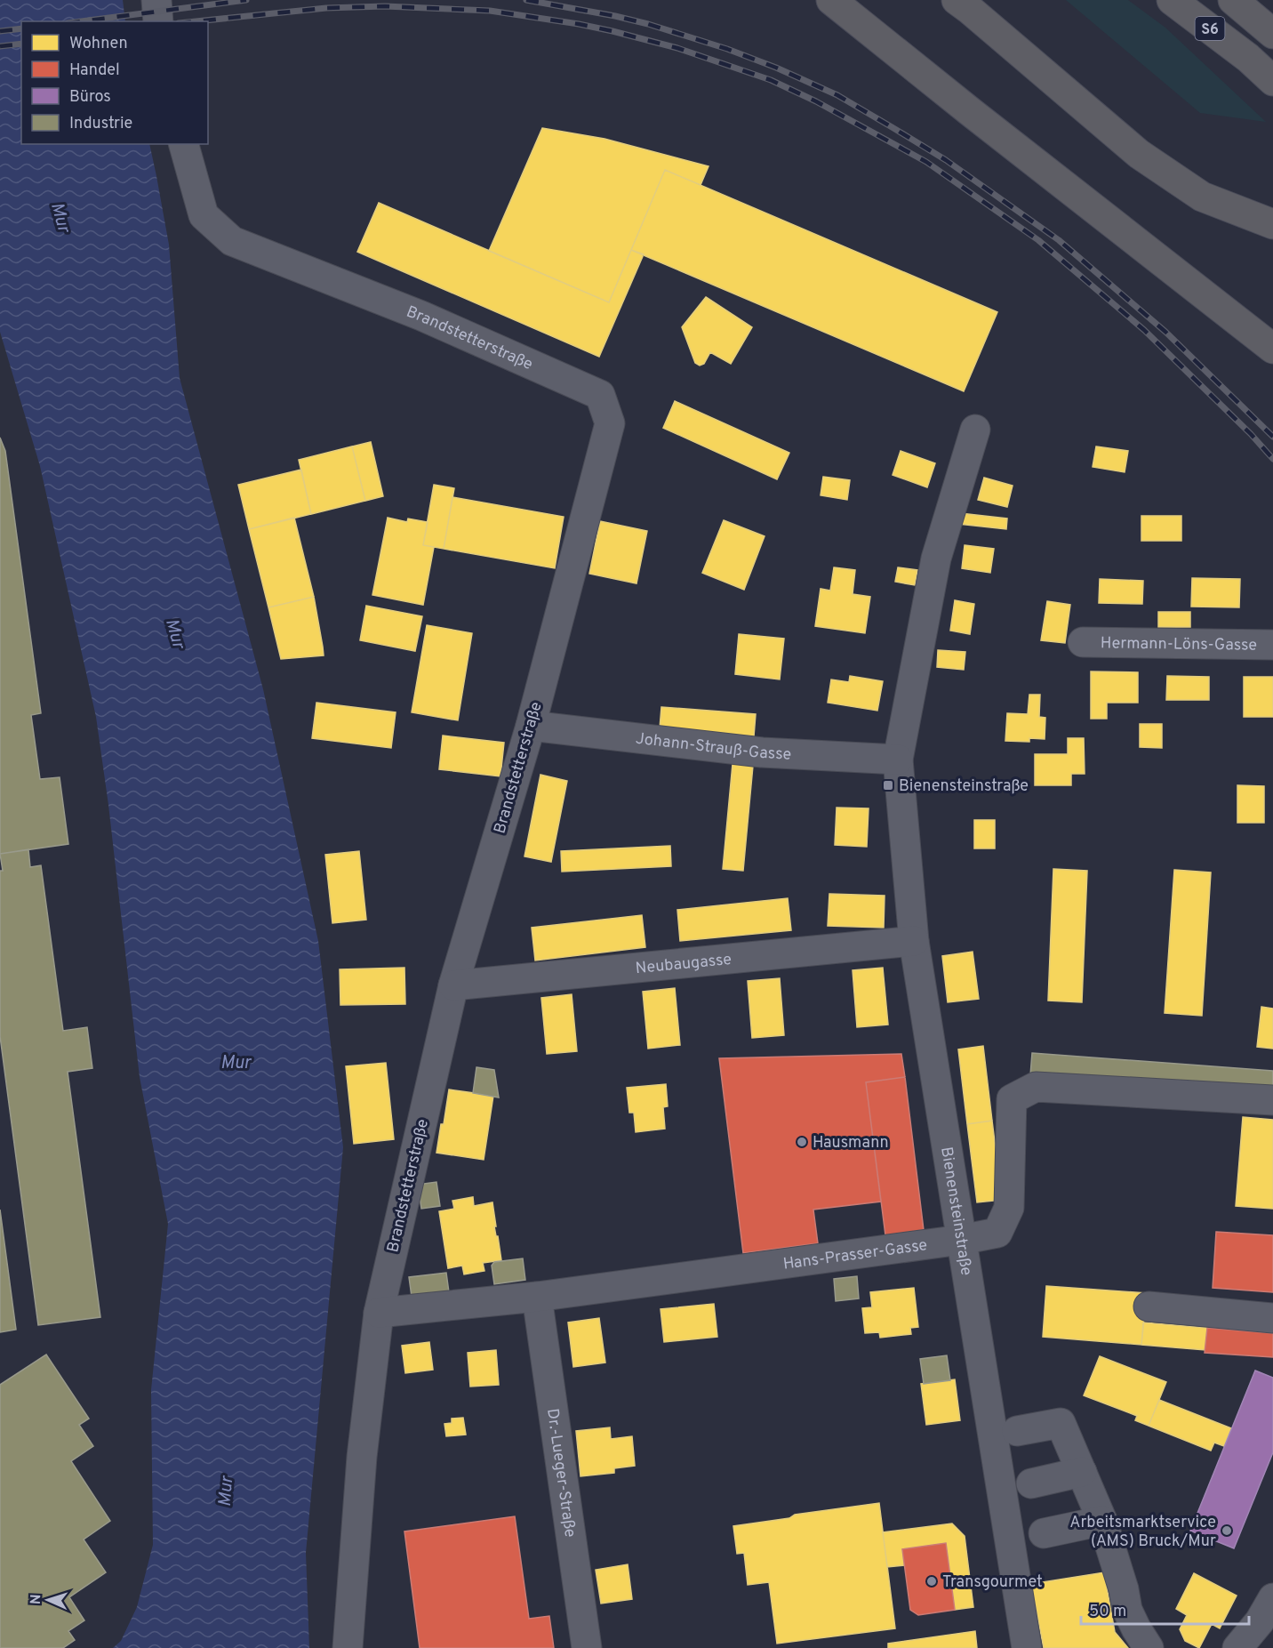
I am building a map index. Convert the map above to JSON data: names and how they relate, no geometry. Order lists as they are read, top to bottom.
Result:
{
  "streets": {
    "highway": ["S6"],
    "street": [
      "Brandstetterstraße",
      "Hermann-Löns-Gasse",
      "Johann-Strauß-Gasse",
      "Neubaugasse",
      "Bienensteinstraße",
      "Hans-Prasser-Gasse",
      "Dr.-Lueger-Straße"
    ]
  },
  "crossings": [
    ["Brandstetterstraße", "Johann-Strauß-Gasse"],
    ["Brandstetterstraße", "Neubaugasse"],
    ["Brandstetterstraße", "Hans-Prasser-Gasse"],
    ["Johann-Strauß-Gasse", "Bienensteinstraße"],
    ["Neubaugasse", "Bienensteinstraße"],
    ["Bienensteinstraße", "Hans-Prasser-Gasse"],
    ["Hans-Prasser-Gasse", "Dr.-Lueger-Straße"]
  ],
  "water": ["Mur"],
  "places": {
    "transit": ["Bienensteinstraße"],
    "other": ["Hausmann", "Arbeitsmarktservice (AMS) Bruck/Mur", "Transgourmet"]
  },
  "legend": [
    "Wohnen",
    "Handel",
    "Büros",
    "Industrie"
  ],
  "scale_bar": "50 m",
  "north": "left"
}
